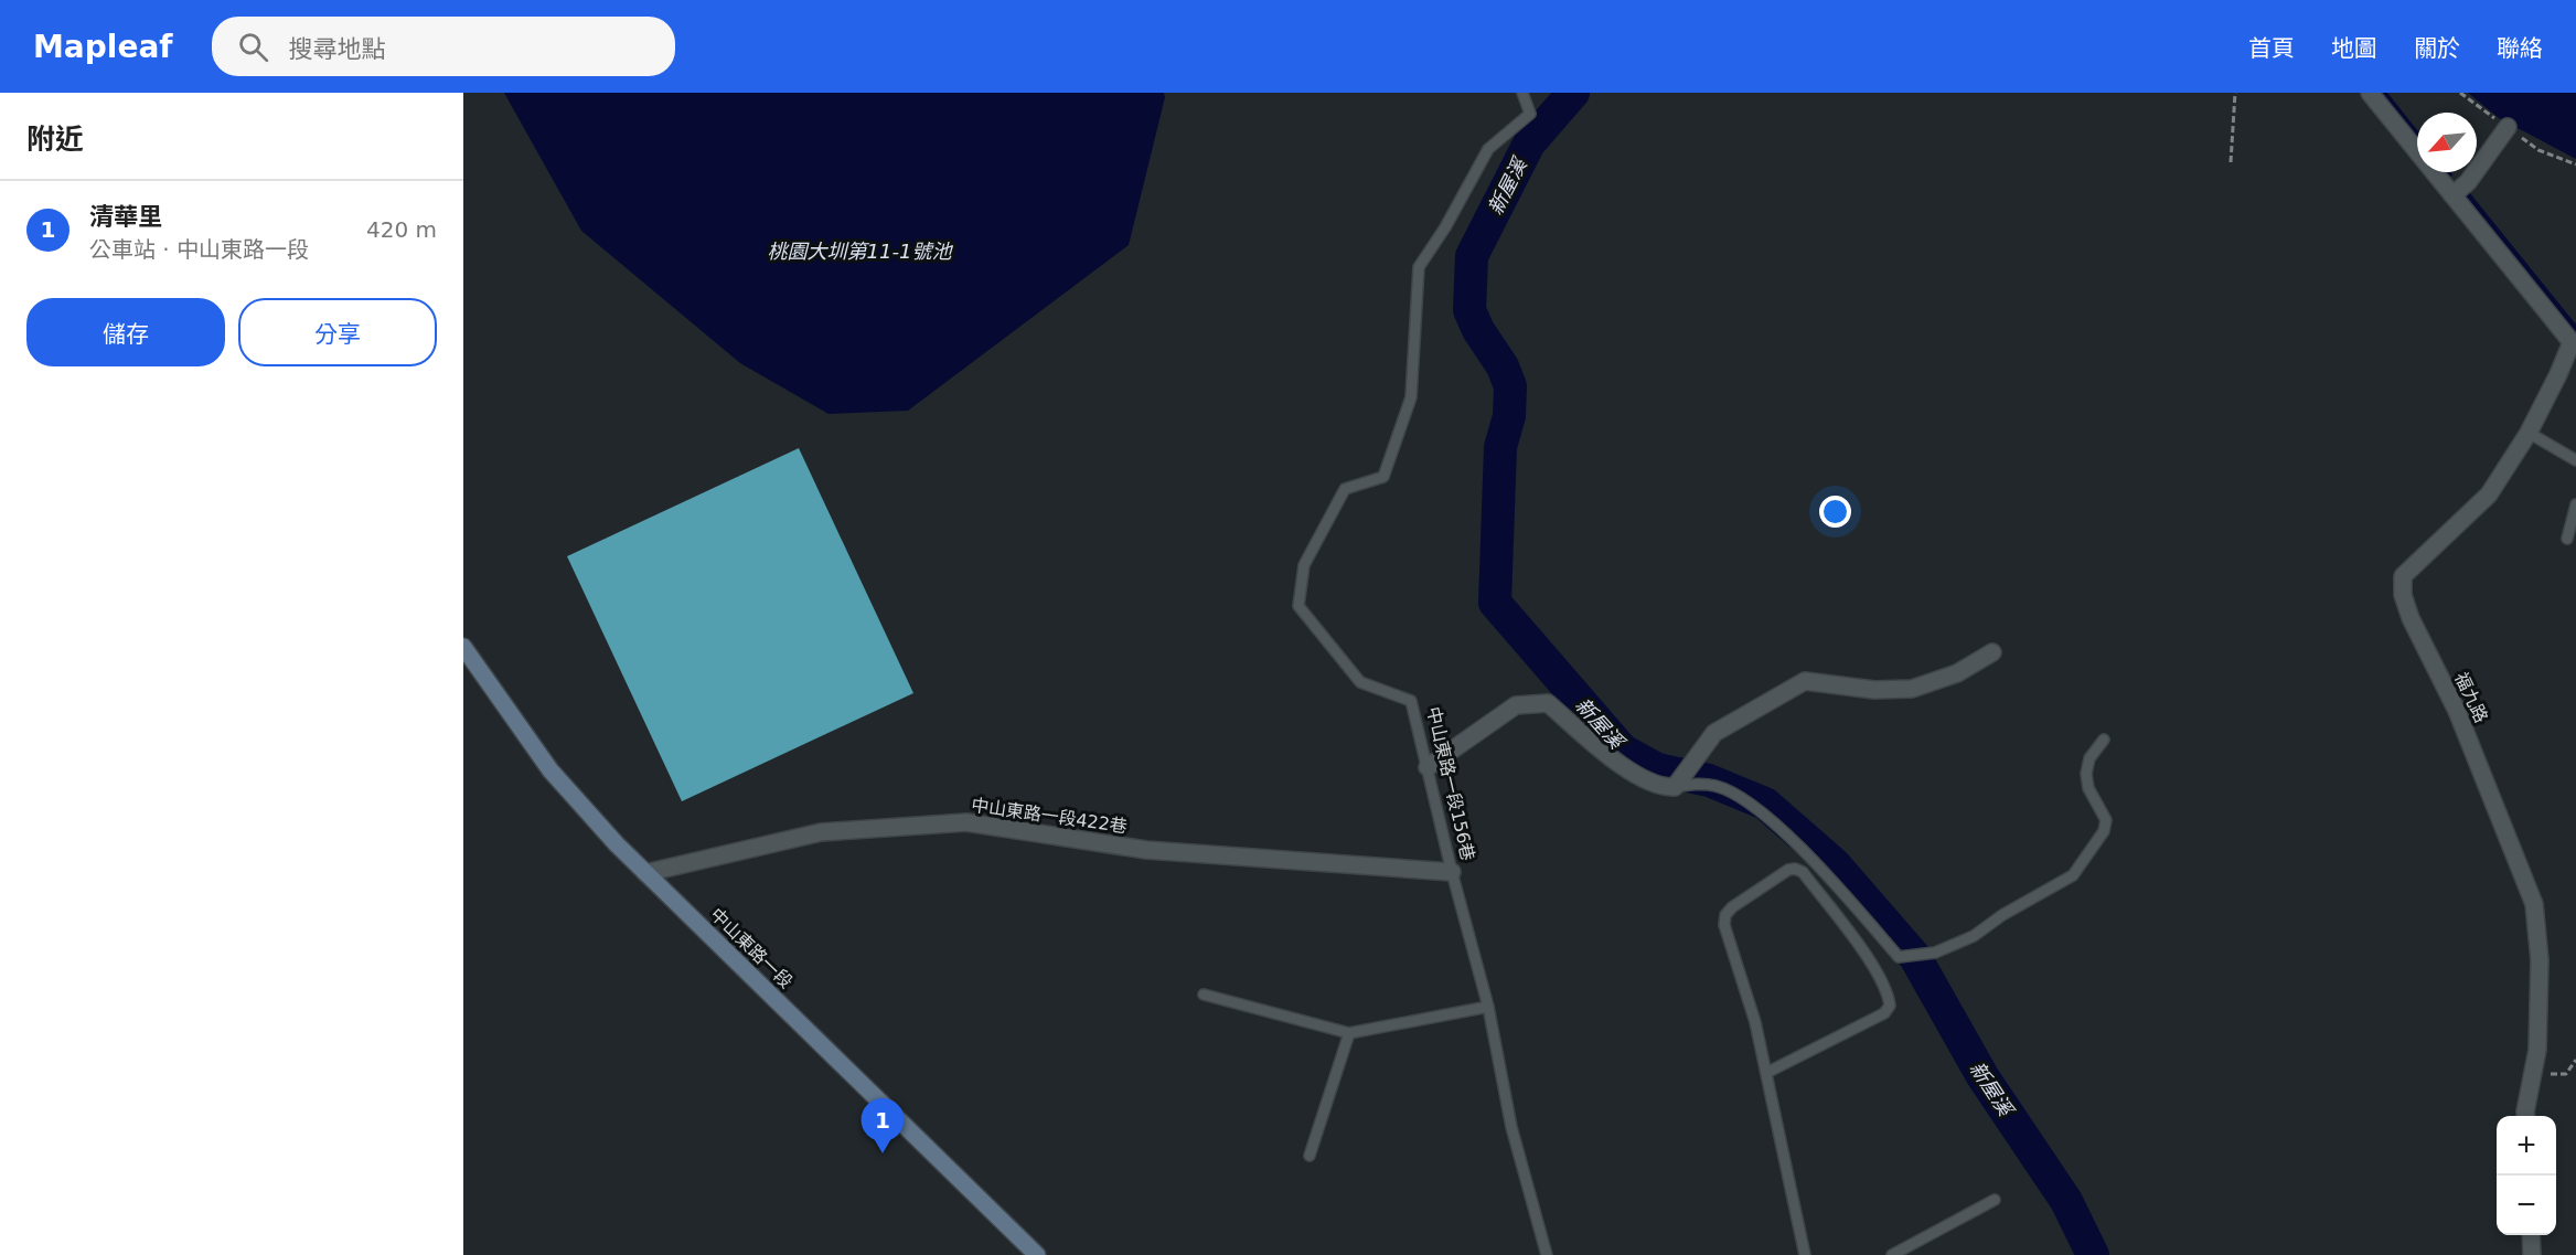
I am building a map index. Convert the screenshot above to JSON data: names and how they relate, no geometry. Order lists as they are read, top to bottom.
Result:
{
  "streets": {
    "main road": ["中山東路一段"],
    "street": ["福九路", "中山東路一段422巷"],
    "lane": ["中山東路一段156巷"]
  },
  "crossings": [
    ["中山東路一段156巷", "中山東路一段422巷"],
    ["中山東路一段422巷", "中山東路一段"]
  ],
  "water": ["新屋溪", "桃園大圳第11-1號池"],
  "north": "bottom left",
  "page": {
    "header": "Mapleaf",
    "search": "搜尋地點",
    "nav": [
      "首頁",
      "地圖",
      "關於",
      "聯絡"
    ],
    "heading": "附近",
    "list": [
      {
        "mark": "1",
        "name": "清華里",
        "note": "公車站 · 中山東路一段",
        "value": "420 m"
      }
    ],
    "buttons": ["儲存", "分享"],
    "pins": "1",
    "map_buttons": ["+", "−"]
  }
}
